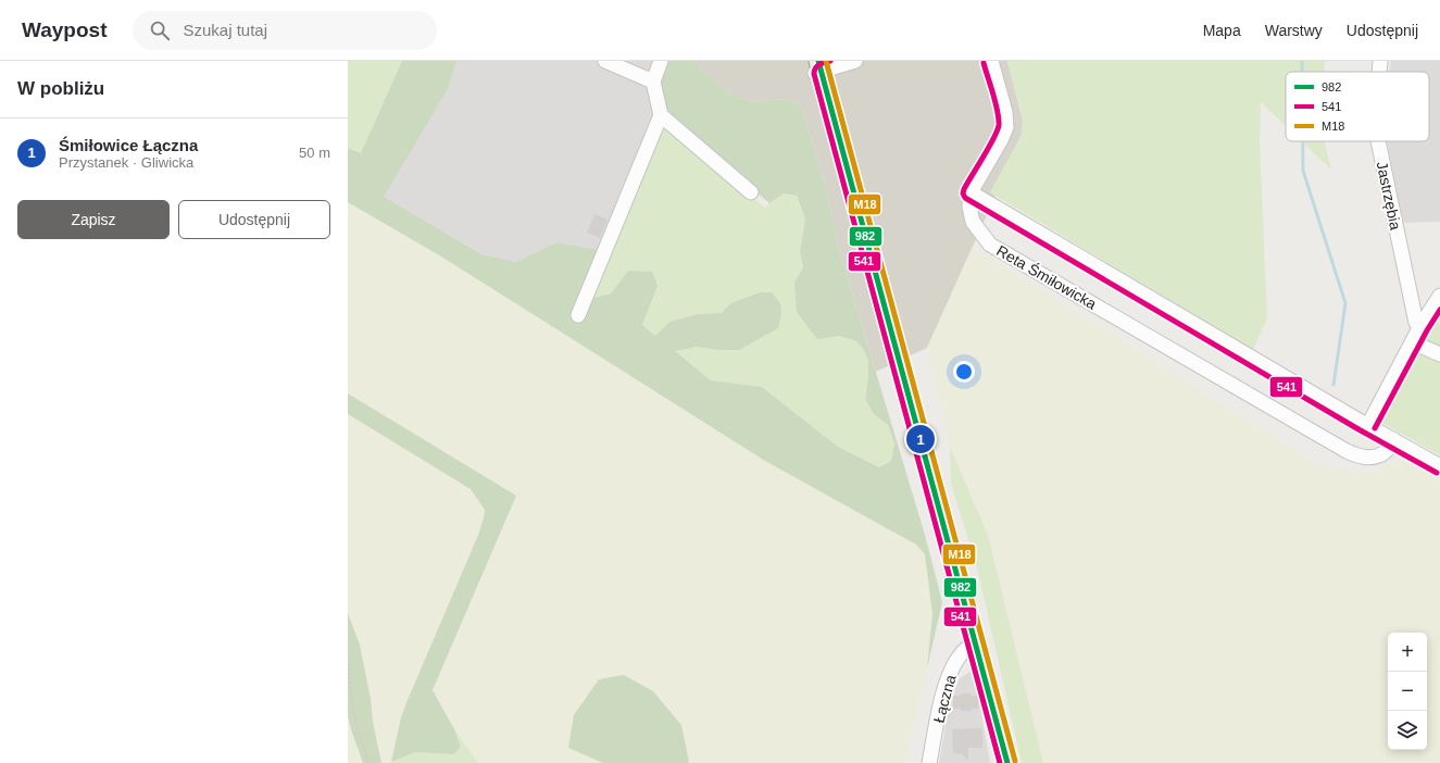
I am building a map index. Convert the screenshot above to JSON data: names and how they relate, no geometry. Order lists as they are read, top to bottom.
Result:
{
  "streets": {
    "street": ["Jastrzębia", "Reta Śmiłowicka", "Łączna"]
  },
  "lines": ["transit line 982", "transit line 541", "transit line M18"],
  "legend": ["982", "541", "M18"],
  "page": {
    "header": "Waypost",
    "search": "Szukaj tutaj",
    "nav": ["Mapa", "Warstwy", "Udostępnij"],
    "heading": "W pobliżu",
    "list": [
      {
        "mark": "1",
        "name": "Śmiłowice Łączna",
        "note": "Przystanek · Gliwicka",
        "value": "50 m"
      }
    ],
    "buttons": ["Zapisz", "Udostępnij"],
    "pins": "1",
    "map_buttons": ["+", "−"]
  }
}
